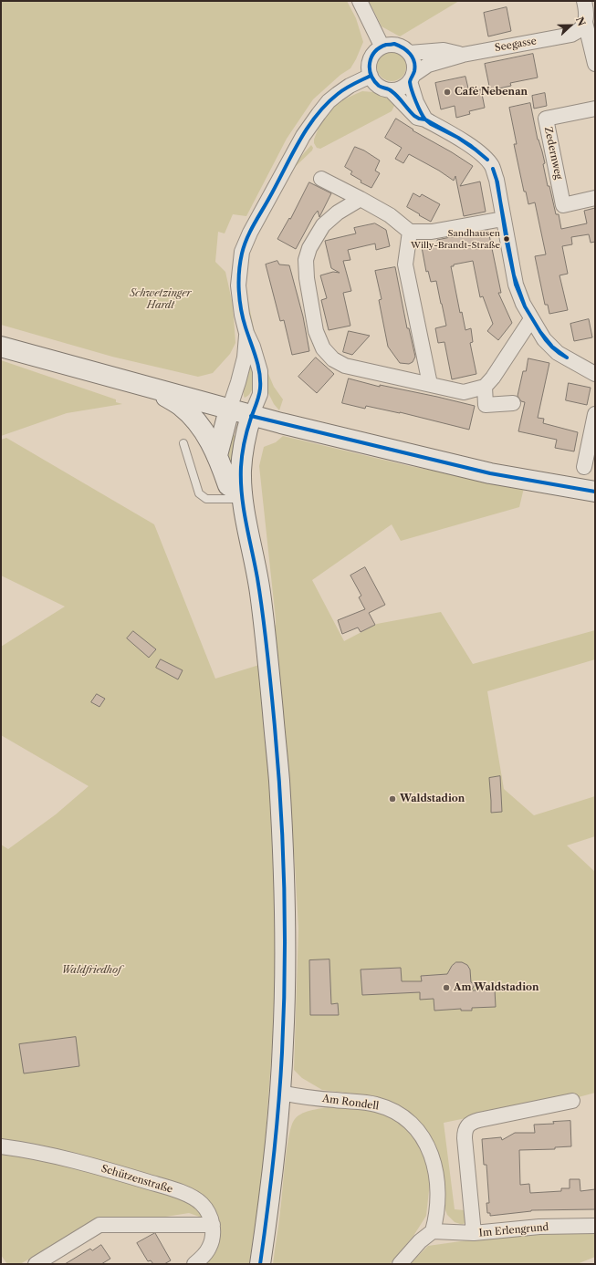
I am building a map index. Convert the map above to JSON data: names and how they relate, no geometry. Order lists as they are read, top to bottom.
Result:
{
  "streets": {
    "street": [
      "Seegasse",
      "Zedernweg",
      "Am Rondell",
      "Schützenstraße",
      "Im Erlengrund"
    ]
  },
  "crossings": [
    ["Am Rondell", "Im Erlengrund"]
  ],
  "parks": ["Schwetzinger Hardt", "Waldfriedhof"],
  "places": [
    "Café Nebenan",
    "Sandhausen Willy-Brandt-Straße",
    "Waldstadion",
    "Am Waldstadion"
  ],
  "north": "right"
}
